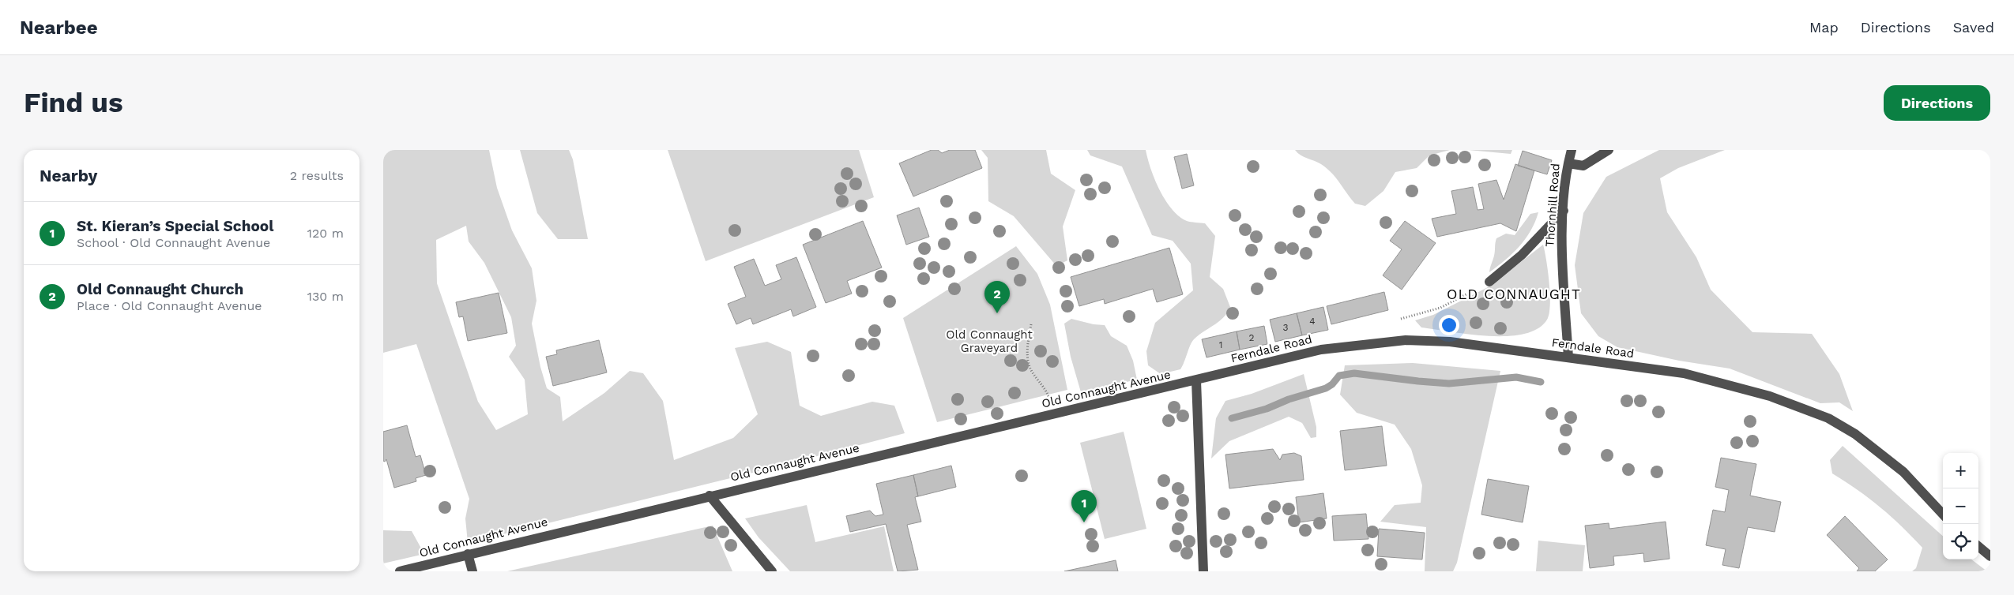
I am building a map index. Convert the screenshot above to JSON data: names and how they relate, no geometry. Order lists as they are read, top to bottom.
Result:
{
  "streets": {
    "street": ["Thornhill Road", "Ferndale Road", "Old Connaught Avenue"]
  },
  "crossings": [
    ["Thornhill Road", "Ferndale Road"],
    ["Ferndale Road", "Old Connaught Avenue"]
  ],
  "districts": ["OLD CONNAUGHT"],
  "parks": ["Old Connaught Graveyard"],
  "house_numbers": [
    "4",
    "3",
    "2",
    "1"
  ],
  "page": {
    "header": "Nearbee",
    "nav": ["Map", "Directions", "Saved"],
    "buttons": "Directions",
    "title": "Find us",
    "heading": ["Nearby", "2 results"],
    "list": [
      {
        "mark": "1",
        "name": "St. Kieran’s Special School",
        "note": "School · Old Connaught Avenue",
        "value": "120 m"
      },
      {
        "mark": "2",
        "name": "Old Connaught Church",
        "note": "Place · Old Connaught Avenue",
        "value": "130 m"
      }
    ],
    "pins": ["2", "1"],
    "map_buttons": ["+", "−"]
  }
}
